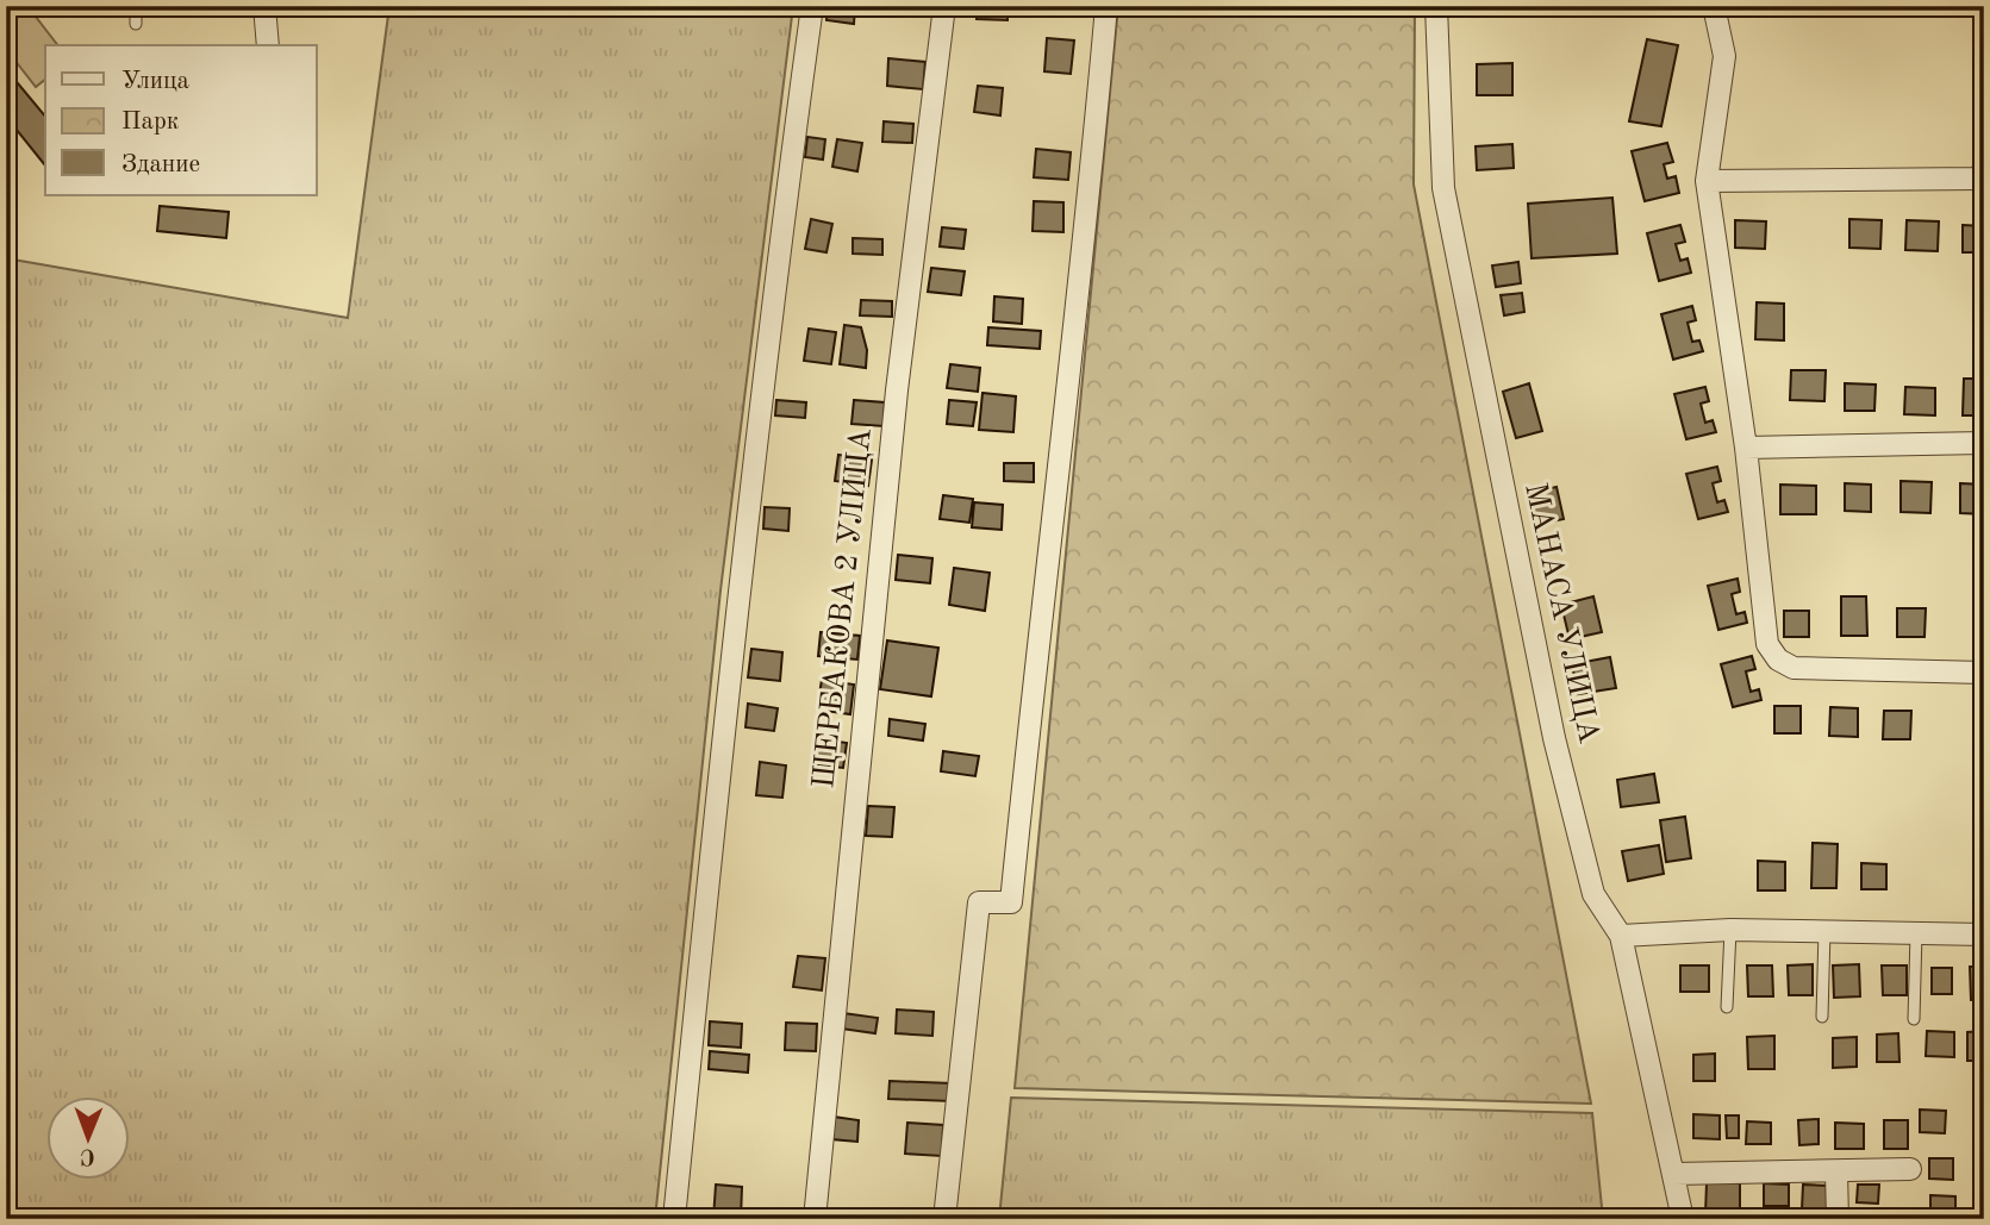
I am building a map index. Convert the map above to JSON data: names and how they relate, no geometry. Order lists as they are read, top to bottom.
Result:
{
  "streets": {
    "street": ["ЩЕРБАКОВА 2 УЛИЦА", "МАНАСА УЛИЦА"]
  },
  "legend": ["Улица", "Парк", "Здание"],
  "north": "bottom"
}
